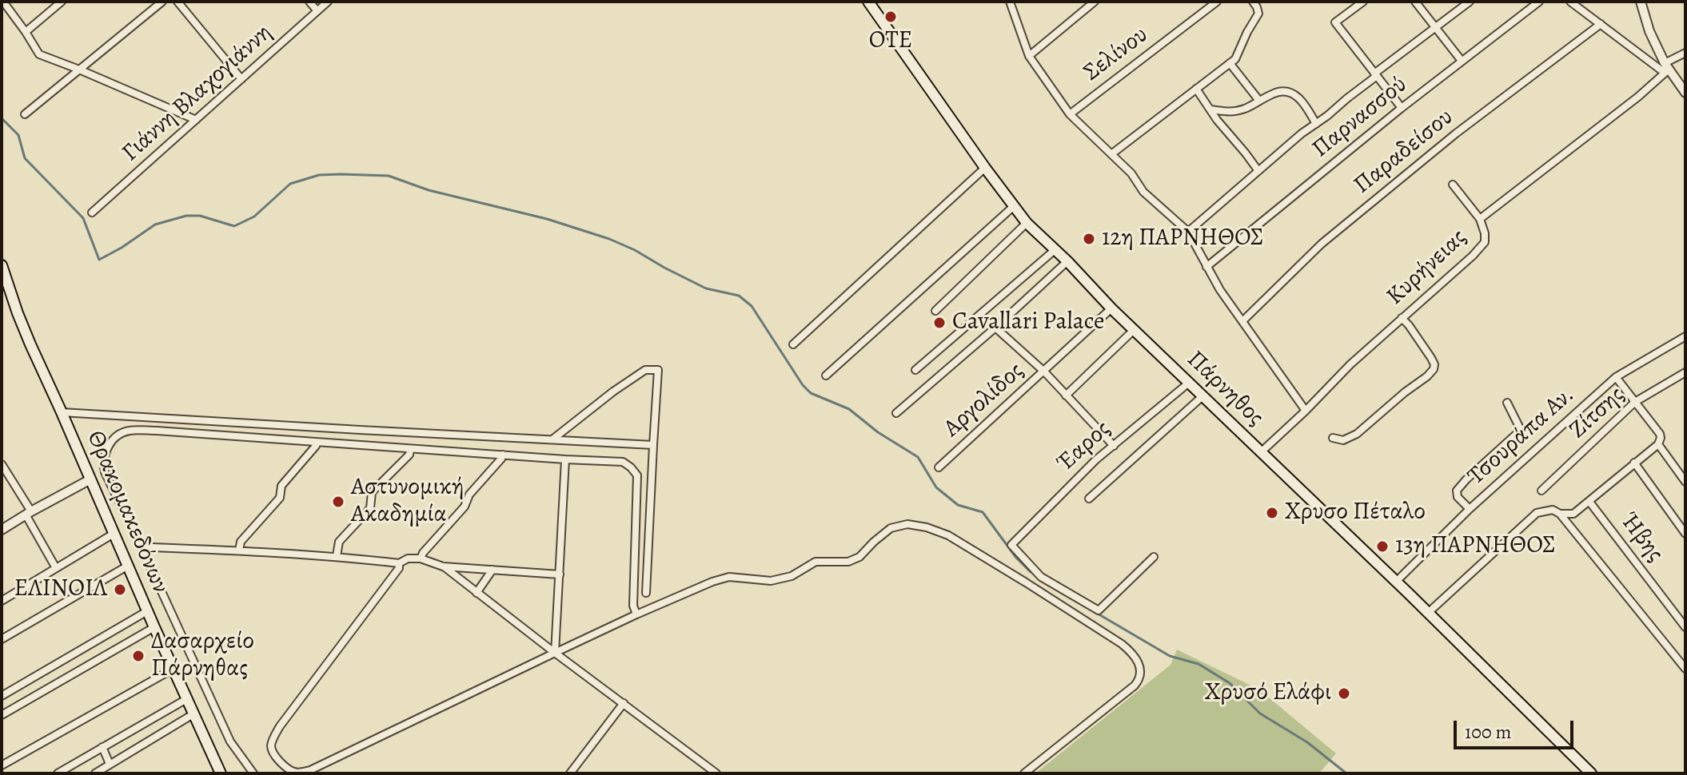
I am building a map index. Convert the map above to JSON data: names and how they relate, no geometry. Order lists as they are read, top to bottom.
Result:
{
  "streets": {
    "main road": ["Πάρνηθος", "Θρακομακεδόνων"],
    "street": [
      "Σελίνου",
      "Γιάννη Βλαχογιάννη",
      "Παρνασσού",
      "Παραδείσου",
      "Κυρήνειας",
      "Αργολίδος",
      "Ζίτσης",
      "Τσουράπα Αν.",
      "Έαρος",
      "Ήβης"
    ]
  },
  "crossings": [
    ["Κυρήνειας", "Πάρνηθος"],
    ["Πάρνηθος", "Αργολίδος"],
    ["Πάρνηθος", "Τσουράπα Αν."],
    ["Πάρνηθος", "Έαρος"]
  ],
  "places": [
    "ΟΤΕ",
    "12η ΠΑΡΝΗΘΟΣ",
    "Cavallari Palace",
    "Αστυνομική Ακαδημία",
    "Χρυσο Πέταλο",
    "13η ΠΑΡΝΗΘΟΣ",
    "ΕΛΙΝΟΙΛ",
    "Δασαρχείο Πάρνηθας",
    "Χρυσό Ελάφι"
  ],
  "scale_bar": "100 m"
}
